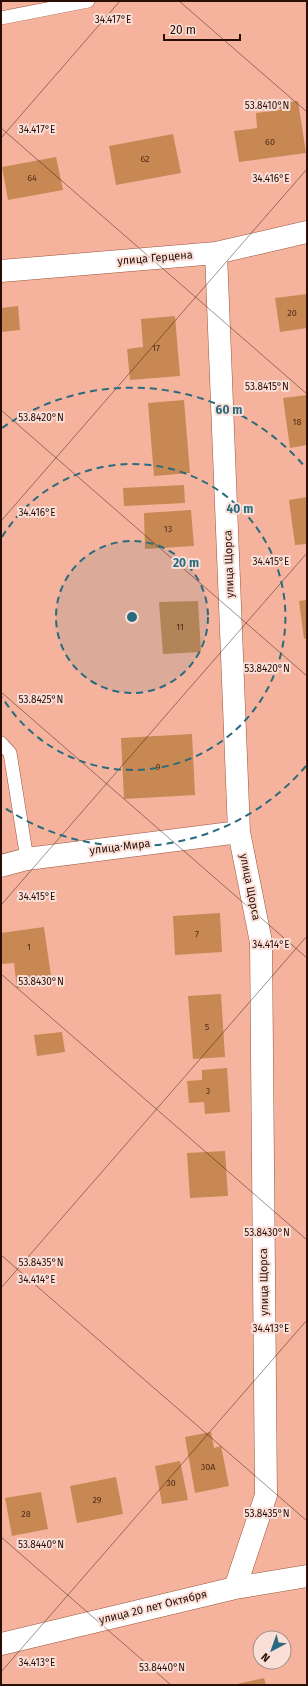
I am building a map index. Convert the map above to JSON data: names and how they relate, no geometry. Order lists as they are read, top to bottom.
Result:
{
  "streets": {
    "street": [
      "улица Герцена",
      "улица Щорса",
      "улица Мира",
      "улица 20 лет Октября"
    ]
  },
  "crossings": [
    ["улица Герцена", "улица Щорса"],
    ["улица Щорса", "улица Мира"],
    ["улица Щорса", "улица 20 лет Октября"]
  ],
  "house_numbers": [
    "60",
    "62",
    "64",
    "20",
    "17",
    "18",
    "13",
    "11",
    "9",
    "7",
    "1",
    "5",
    "3",
    "30А",
    "30",
    "29",
    "28"
  ],
  "scale_bar": "20 m",
  "north": "bottom left",
  "coordinates": [
    "34.417°E",
    "53.8410°N",
    "34.416°E",
    "53.8415°N",
    "53.8420°N",
    "34.415°E",
    "53.8425°N",
    "34.414°E",
    "53.8430°N",
    "53.8435°N",
    "34.413°E",
    "53.8440°N"
  ],
  "rings": ["60 m", "40 m", "20 m"]
}
